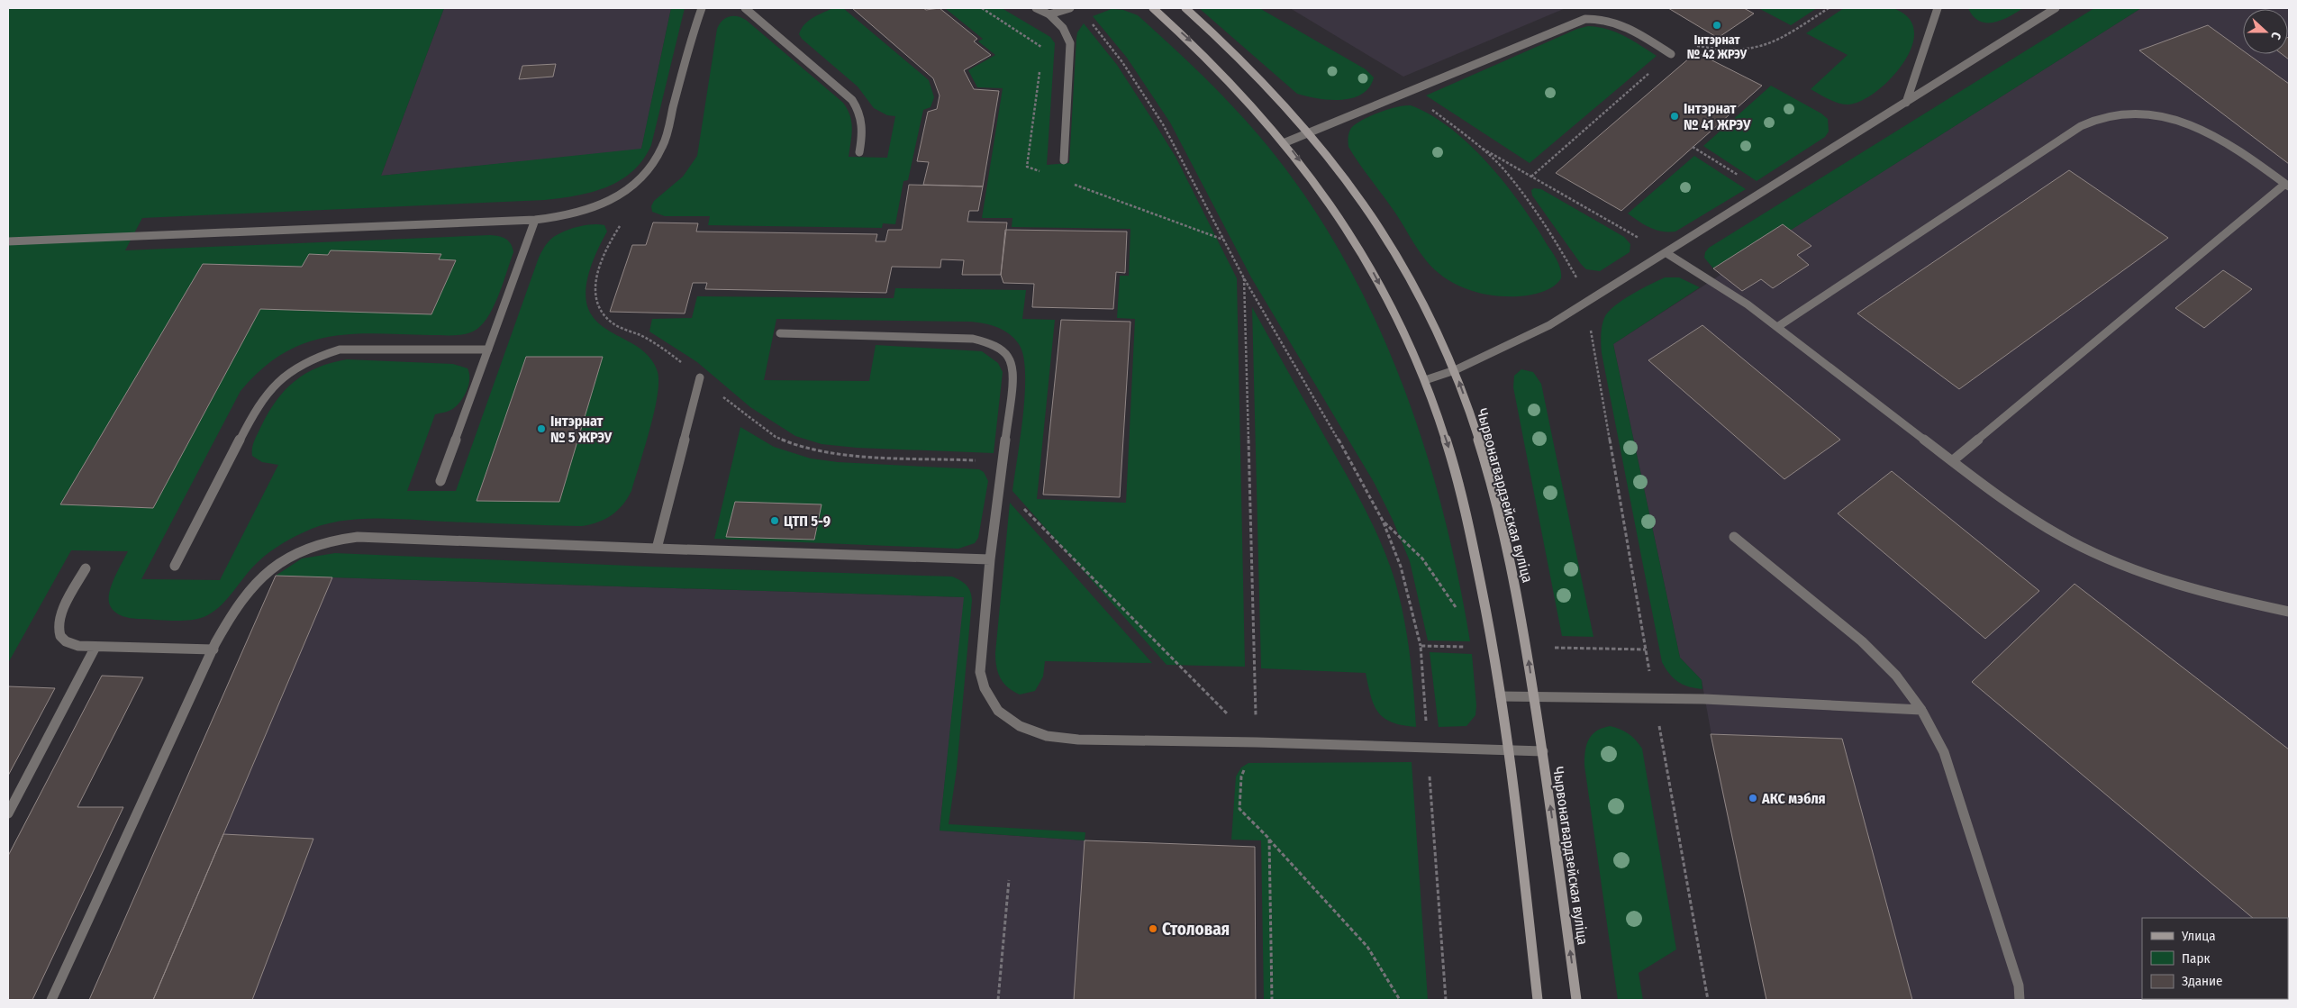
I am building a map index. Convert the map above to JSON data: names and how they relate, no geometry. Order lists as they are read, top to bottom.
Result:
{
  "streets": {
    "main road": ["Чырвонагвардзейская вуліца"]
  },
  "places": [
    "Інтэрнат № 42 ЖРЭУ",
    "Інтэрнат № 41 ЖРЭУ",
    "Інтэрнат № 5 ЖРЭУ",
    "ЦТП 5-9",
    "АКС мэбля",
    "Столовая"
  ],
  "legend": ["Улица", "Парк", "Здание"],
  "north": "right"
}
